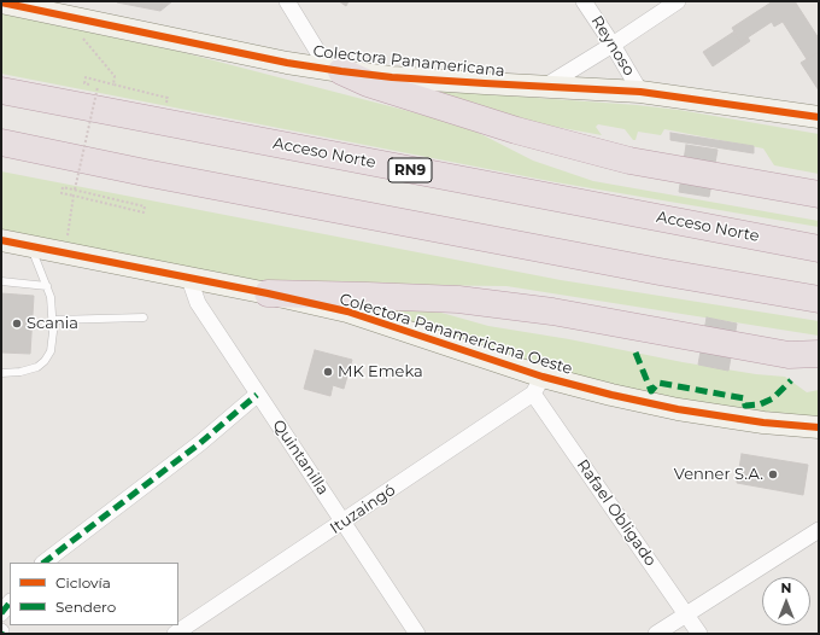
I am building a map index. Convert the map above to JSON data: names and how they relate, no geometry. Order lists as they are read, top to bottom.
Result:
{
  "streets": {
    "highway": ["Acceso Norte", "RN9"],
    "street": [
      "Reynoso",
      "Colectora Panamericana",
      "Colectora Panamericana Oeste",
      "Quintanilla",
      "Ituzaingó",
      "Rafael Obligado"
    ]
  },
  "crossings": [
    ["Reynoso", "Colectora Panamericana"],
    ["Colectora Panamericana Oeste", "Quintanilla"],
    ["Colectora Panamericana Oeste", "Ituzaingó"],
    ["Colectora Panamericana Oeste", "Rafael Obligado"],
    ["Quintanilla", "Ituzaingó"],
    ["Ituzaingó", "Rafael Obligado"]
  ],
  "places": ["Scania", "MK Emeka", "Venner S.A."],
  "legend": ["Ciclovía", "Sendero"],
  "north": "top"
}
